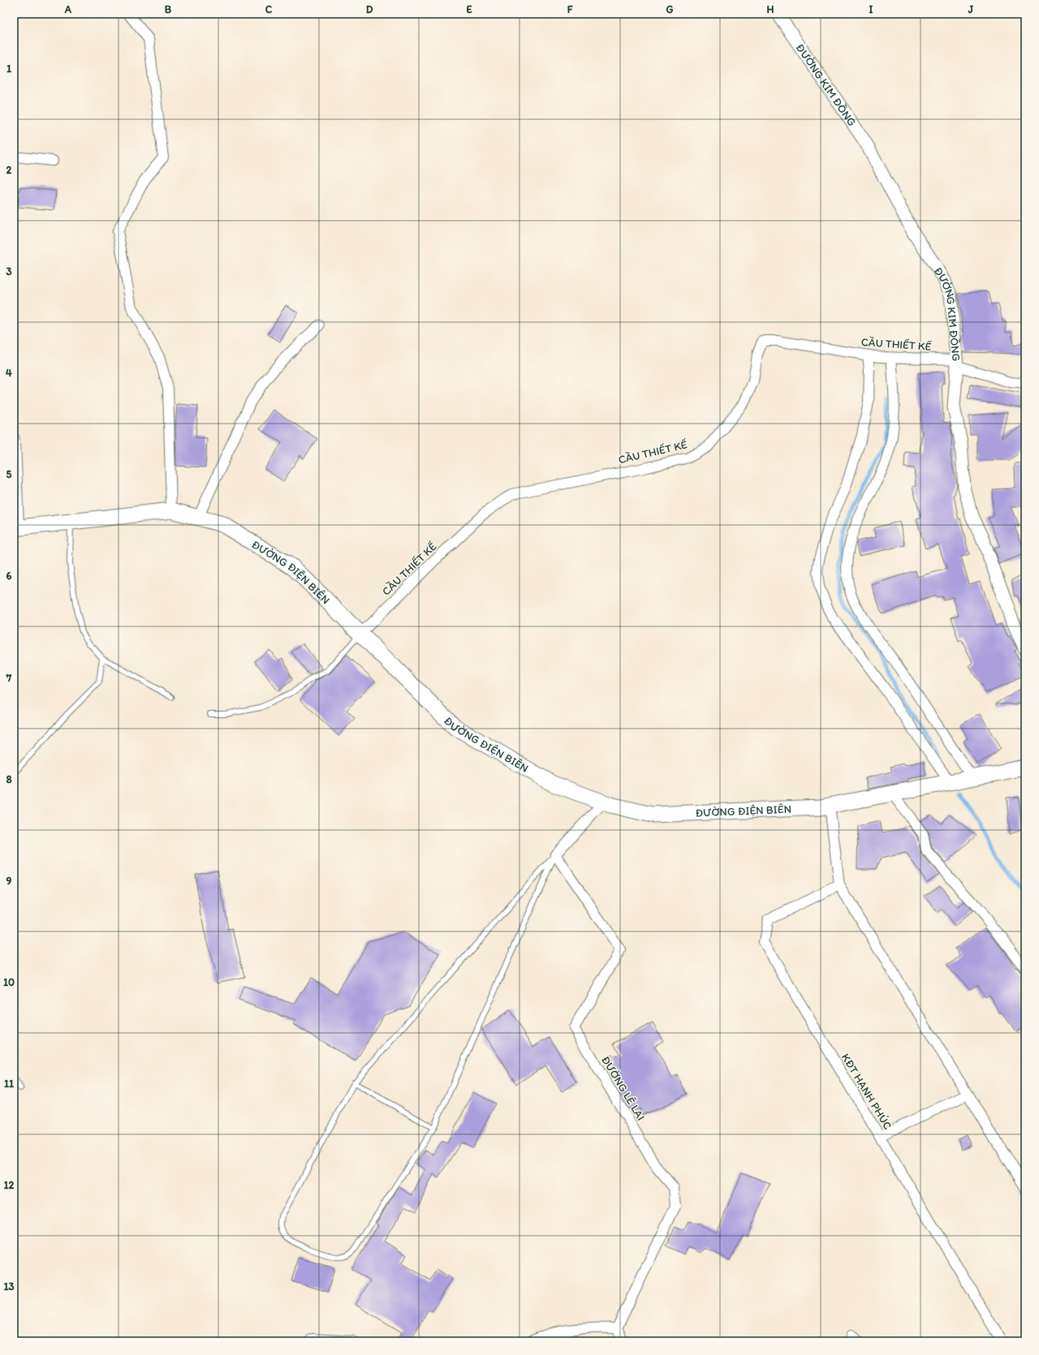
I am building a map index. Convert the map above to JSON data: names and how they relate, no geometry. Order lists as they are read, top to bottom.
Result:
{
  "streets": {
    "main road": ["ĐƯỜNG ĐIỆN BIÊN"],
    "street": [
      "ĐƯỜNG KIM ĐỒNG",
      "CẦU THIẾT KẾ",
      "ĐƯỜNG LÊ LAI",
      "KĐT HẠNH PHÚC"
    ]
  },
  "crossings": [
    ["ĐƯỜNG KIM ĐỒNG", "CẦU THIẾT KẾ"],
    ["CẦU THIẾT KẾ", "ĐƯỜNG ĐIỆN BIÊN"]
  ],
  "grid": {
    "columns": [
      "A",
      "B",
      "C",
      "D",
      "E",
      "F",
      "G",
      "H",
      "I",
      "J"
    ],
    "rows": [
      "1",
      "2",
      "3",
      "4",
      "5",
      "6",
      "7",
      "8",
      "9",
      "10",
      "11",
      "12",
      "13"
    ]
  }
}
